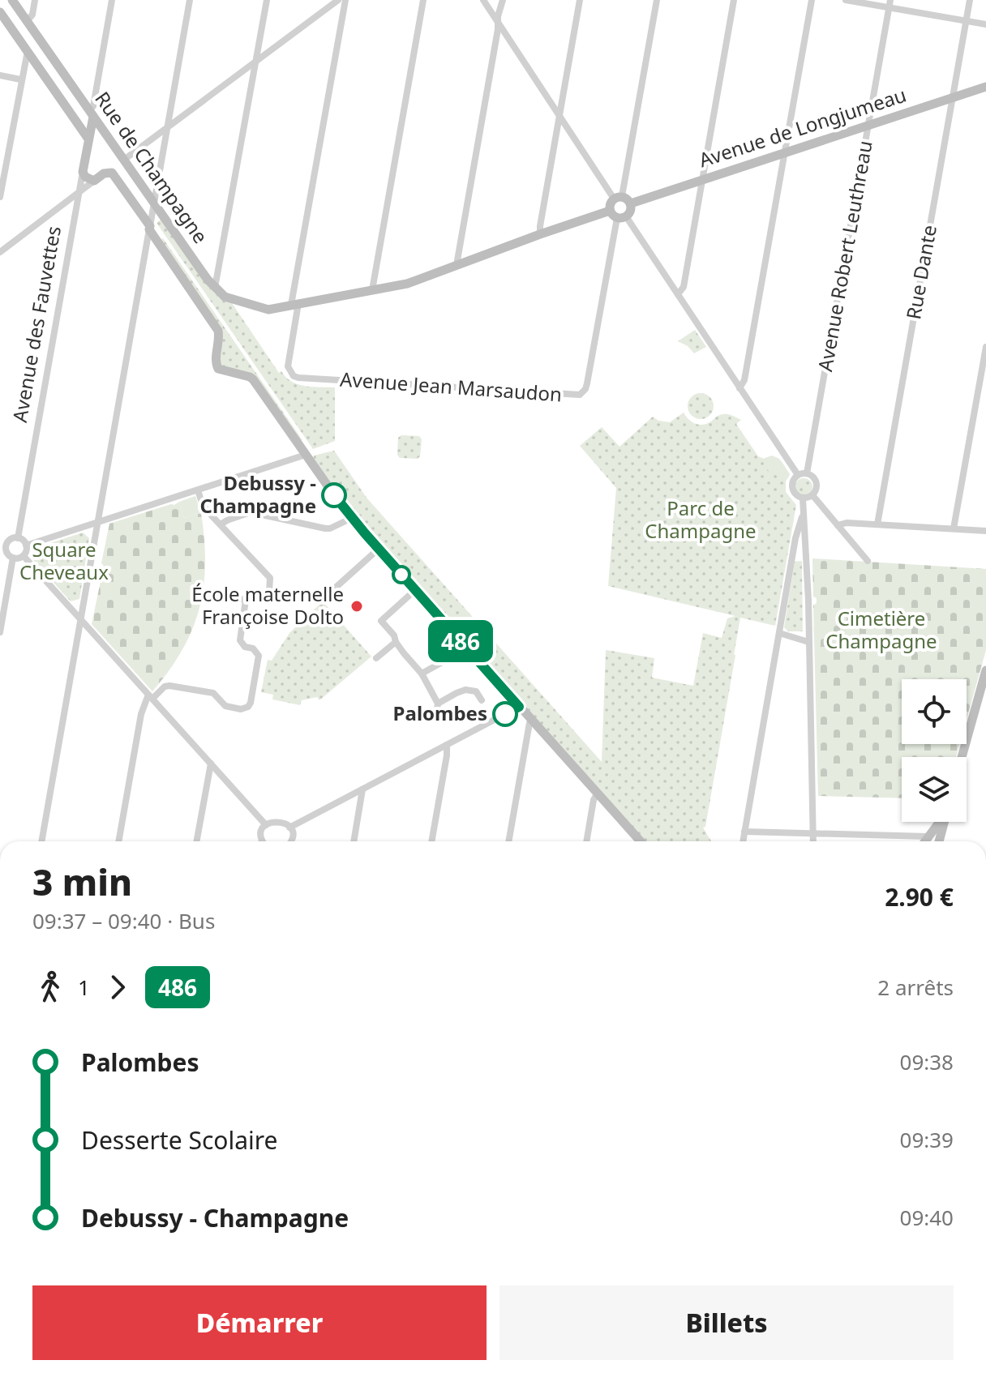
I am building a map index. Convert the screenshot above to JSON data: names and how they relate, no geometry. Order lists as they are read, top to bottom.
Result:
{
  "streets": {
    "street": [
      "Avenue de Longjumeau",
      "Rue de Champagne",
      "Avenue Robert Leuthreau",
      "Rue Dante",
      "Avenue des Fauvettes",
      "Avenue Jean Marsaudon"
    ]
  },
  "crossings": [
    ["Avenue de Longjumeau", "Avenue Robert Leuthreau"],
    ["Avenue de Longjumeau", "Rue Dante"],
    ["Rue de Champagne", "Avenue des Fauvettes"],
    ["Rue de Champagne", "Avenue Jean Marsaudon"]
  ],
  "parks": ["Parc de Champagne", "Square Cheveaux", "Cimetière Champagne"],
  "places": ["Debussy - Champagne", "École maternelle Françoise Dolto", "Palombes"],
  "lines": ["bus line 486"],
  "page": {
    "on_map": "486",
    "heading": ["3 min", "09:37 – 09:40 · Bus", "2.90 €"],
    "legs": ["1", "486", "2 arrêts"],
    "list": [
      {
        "name": "Palombes",
        "value": "09:38"
      },
      {
        "name": "Desserte Scolaire",
        "value": "09:39"
      },
      {
        "name": "Debussy - Champagne",
        "value": "09:40"
      }
    ],
    "buttons": ["Démarrer", "Billets"]
  }
}
